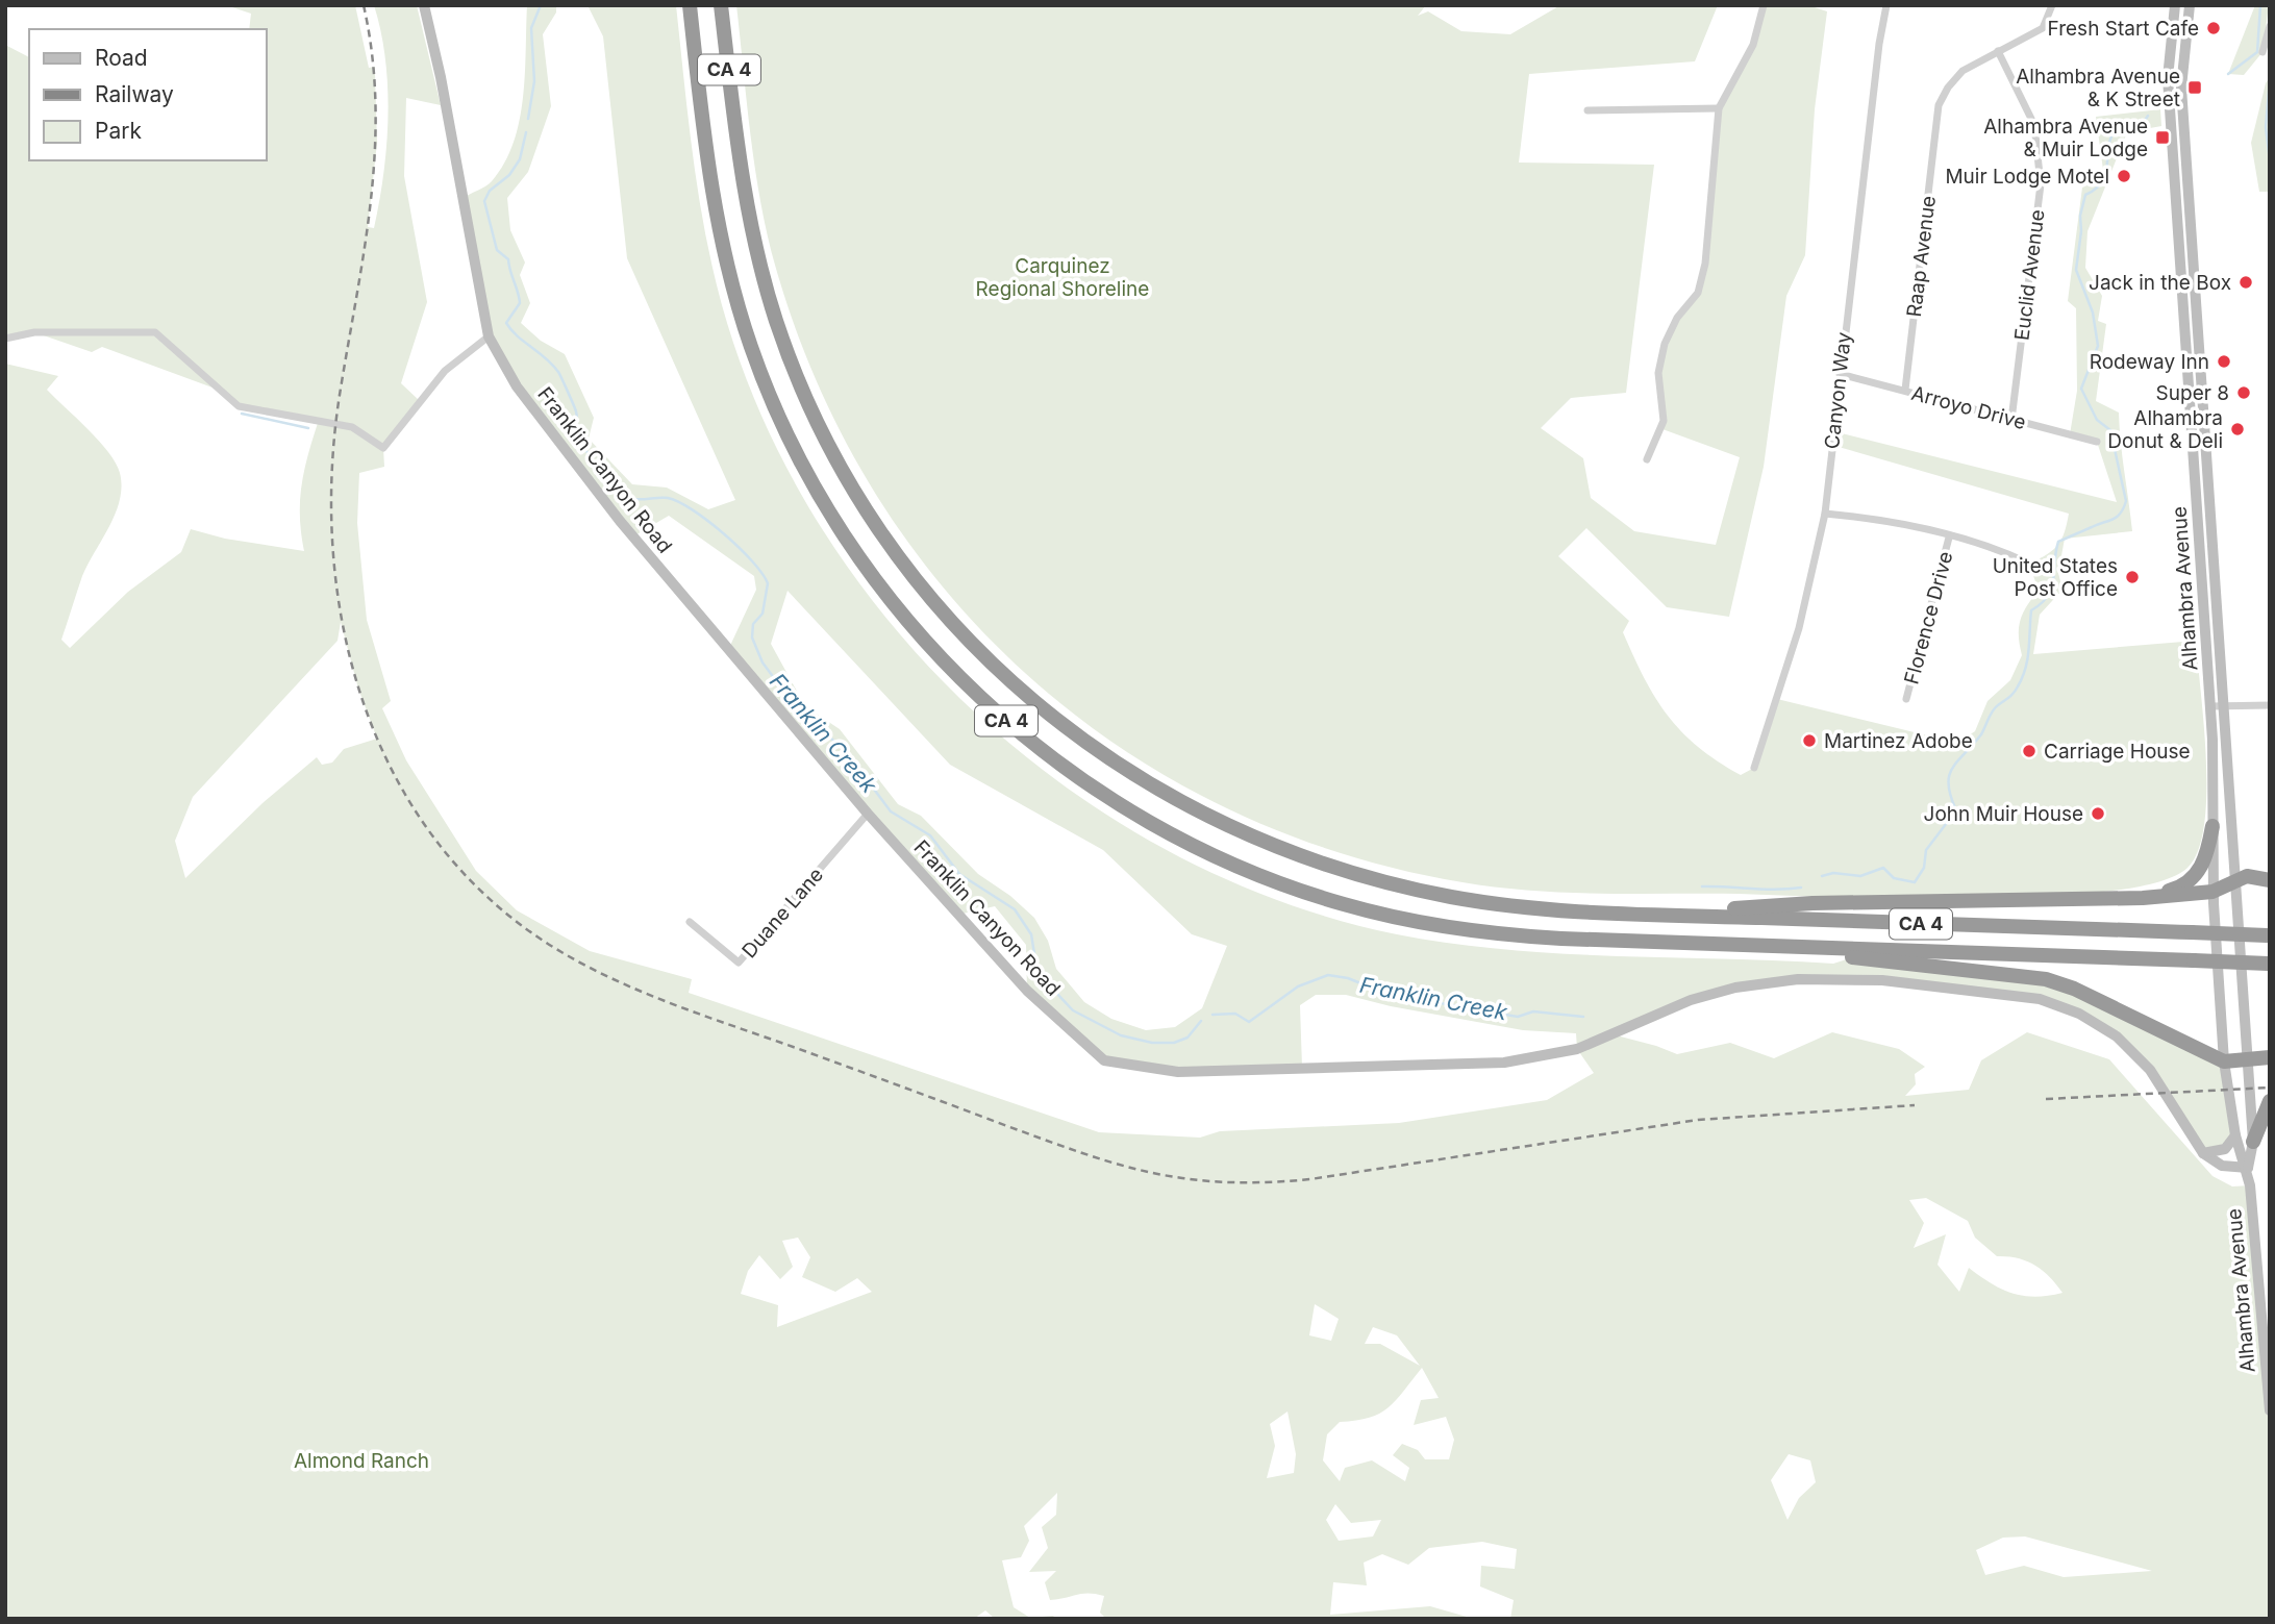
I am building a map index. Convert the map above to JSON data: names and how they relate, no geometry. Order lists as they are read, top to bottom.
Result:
{
  "streets": {
    "highway": ["CA 4"],
    "main road": ["Franklin Canyon Road", "Alhambra Avenue"],
    "street": [
      "Raap Avenue",
      "Euclid Avenue",
      "Canyon Way",
      "Arroyo Drive",
      "Florence Drive",
      "Duane Lane"
    ]
  },
  "crossings": [
    ["Raap Avenue", "Euclid Avenue"],
    ["Raap Avenue", "Arroyo Drive"],
    ["Euclid Avenue", "Arroyo Drive"],
    ["Canyon Way", "Arroyo Drive"],
    ["Franklin Canyon Road", "Duane Lane"]
  ],
  "water": ["Franklin Creek"],
  "parks": ["Carquinez Regional Shoreline", "Almond Ranch"],
  "places": {
    "other": [
      "Fresh Start Cafe",
      "Muir Lodge Motel",
      "Jack in the Box",
      "Rodeway Inn",
      "Super 8",
      "Alhambra Donut & Deli",
      "United States Post Office",
      "Martinez Adobe",
      "Carriage House",
      "John Muir House"
    ],
    "transit": ["Alhambra Avenue & K Street", "Alhambra Avenue & Muir Lodge"]
  },
  "legend": ["Road", "Railway", "Park"]
}
